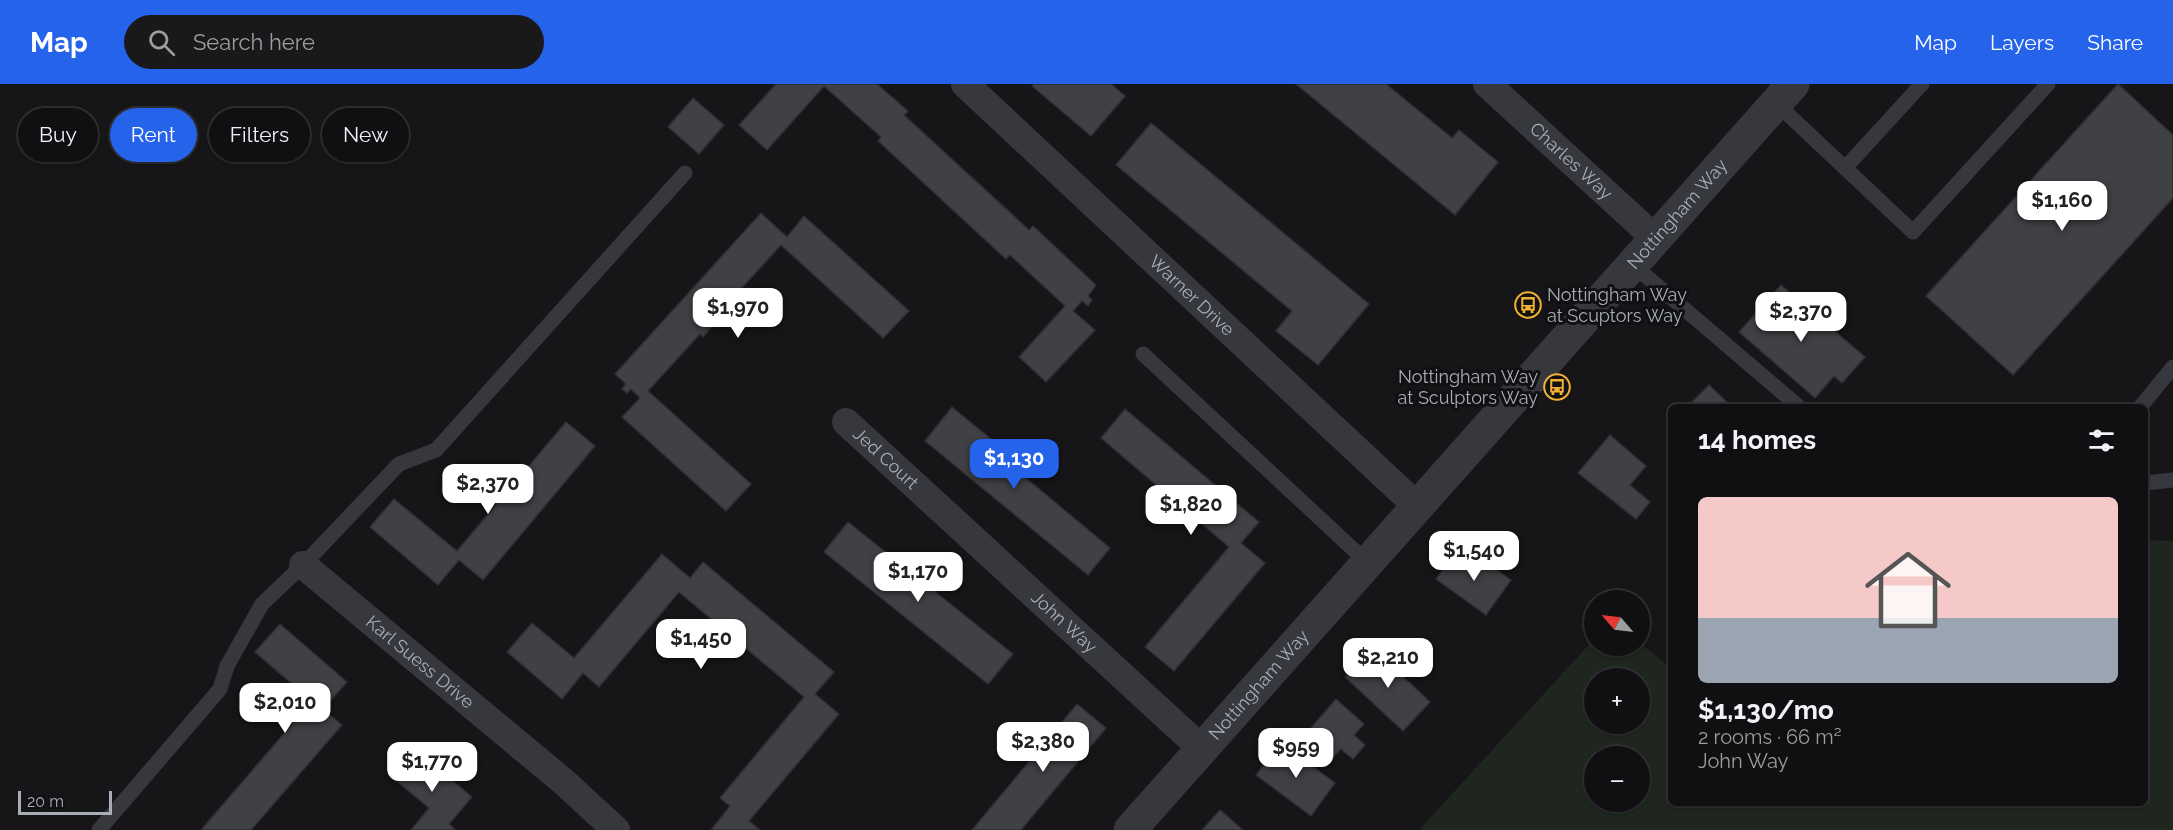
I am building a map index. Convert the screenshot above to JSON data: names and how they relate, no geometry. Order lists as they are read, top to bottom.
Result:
{
  "streets": {
    "street": [
      "Charles Way",
      "Nottingham Way",
      "Warner Drive",
      "Jed Court",
      "John Way",
      "Karl Suess Drive"
    ]
  },
  "crossings": [
    ["Charles Way", "Nottingham Way"],
    ["Nottingham Way", "Warner Drive"],
    ["Nottingham Way", "John Way"],
    ["Jed Court", "John Way"]
  ],
  "places": {
    "bus stop": ["Nottingham Way at Scuptors Way", "Nottingham Way at Sculptors Way"]
  },
  "scale_bar": "20 m",
  "north": "top left",
  "page": {
    "header": "Map",
    "search": "Search here",
    "nav": ["Map", "Layers", "Share"],
    "chip": [
      "Buy",
      "Rent",
      "Filters",
      "New"
    ],
    "price": [
      "$1,160",
      "$1,970",
      "$2,370",
      "$1,130",
      "$2,370",
      "$1,820",
      "$1,540",
      "$1,170",
      "$1,450",
      "$2,210",
      "$2,010",
      "$2,380",
      "$959",
      "$1,770"
    ],
    "heading": "14 homes",
    "list": [
      {
        "name": "$1,130/mo",
        "note": "2 rooms · 66 m² · John Way"
      }
    ],
    "map_buttons": ["+", "−"],
    "scale": "20 m"
  }
}
